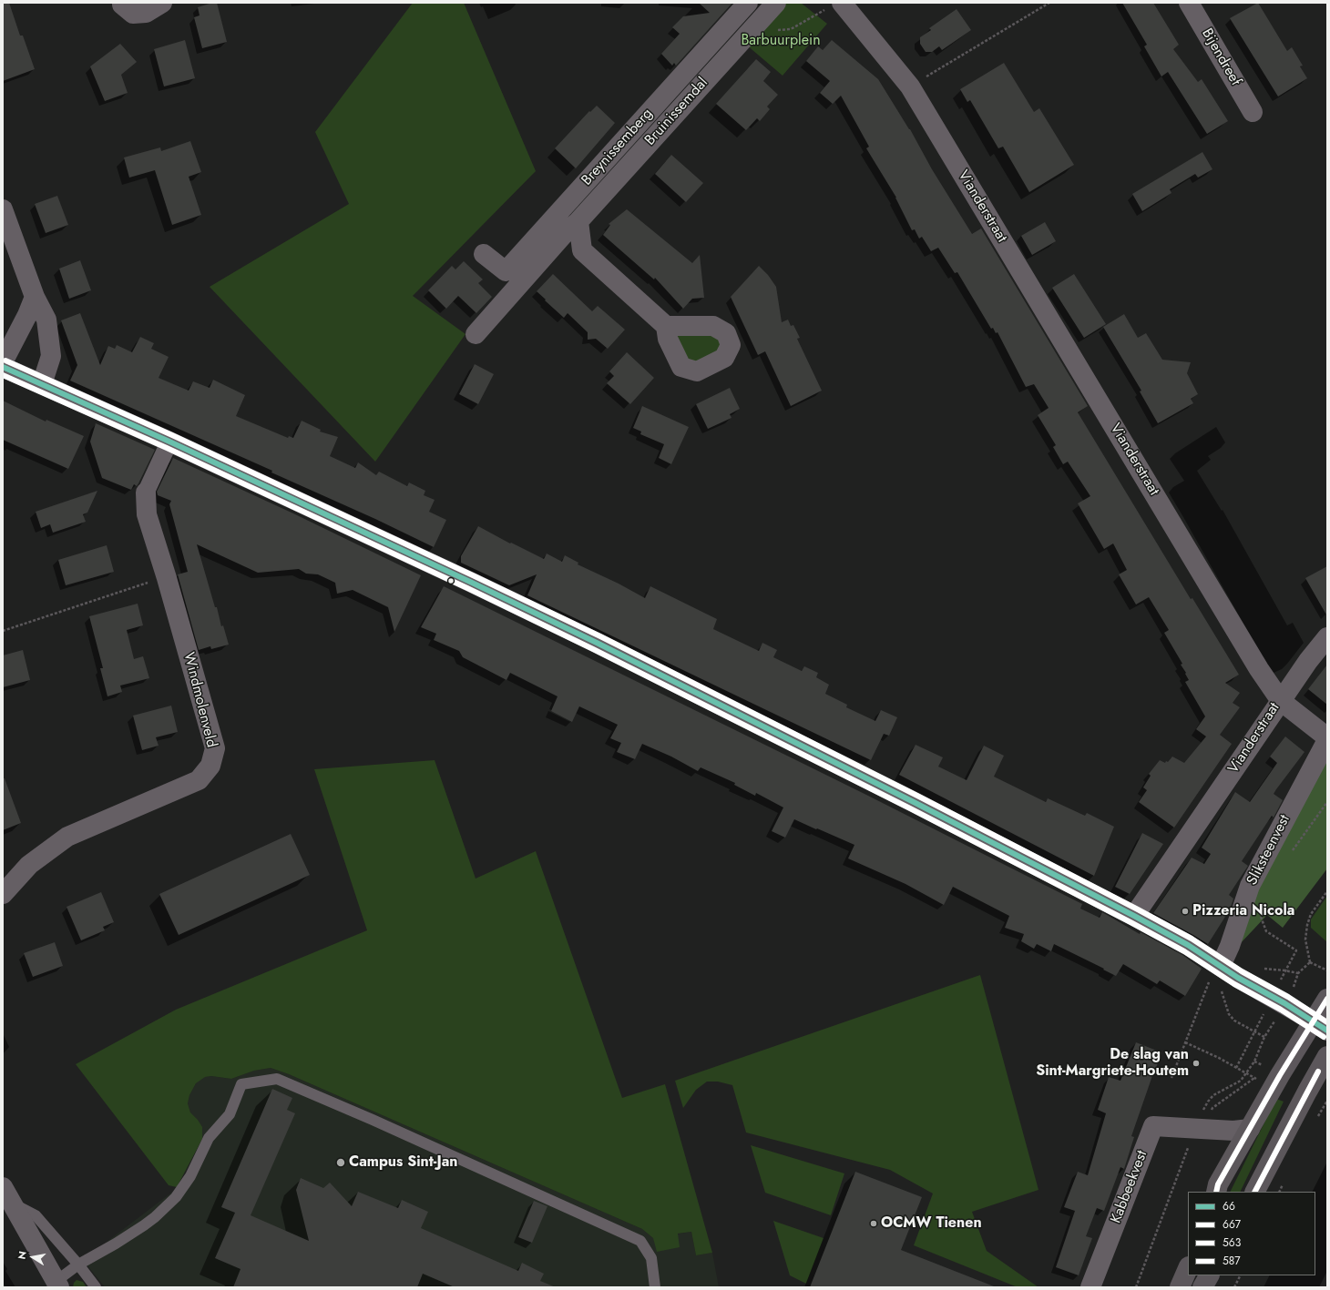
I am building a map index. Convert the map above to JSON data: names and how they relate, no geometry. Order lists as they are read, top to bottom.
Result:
{
  "streets": {
    "street": [
      "Bijendreef",
      "Bruinissemdal",
      "Breynissemberg",
      "Vianderstraat",
      "Windmolenveld",
      "Sliksteenvest",
      "Kabbeekvest"
    ]
  },
  "crossings": [
    ["Vianderstraat", "Sliksteenvest"]
  ],
  "parks": ["Barbuurplein"],
  "places": [
    "Pizzeria Nicola",
    "De slag van Sint-Margriete-Houtem",
    "Campus Sint-Jan",
    "OCMW Tienen"
  ],
  "lines": [
    "transit line 563",
    "transit line 66",
    "transit line 667",
    "transit line 587"
  ],
  "legend": [
    "66",
    "667",
    "563",
    "587"
  ],
  "north": "left"
}
